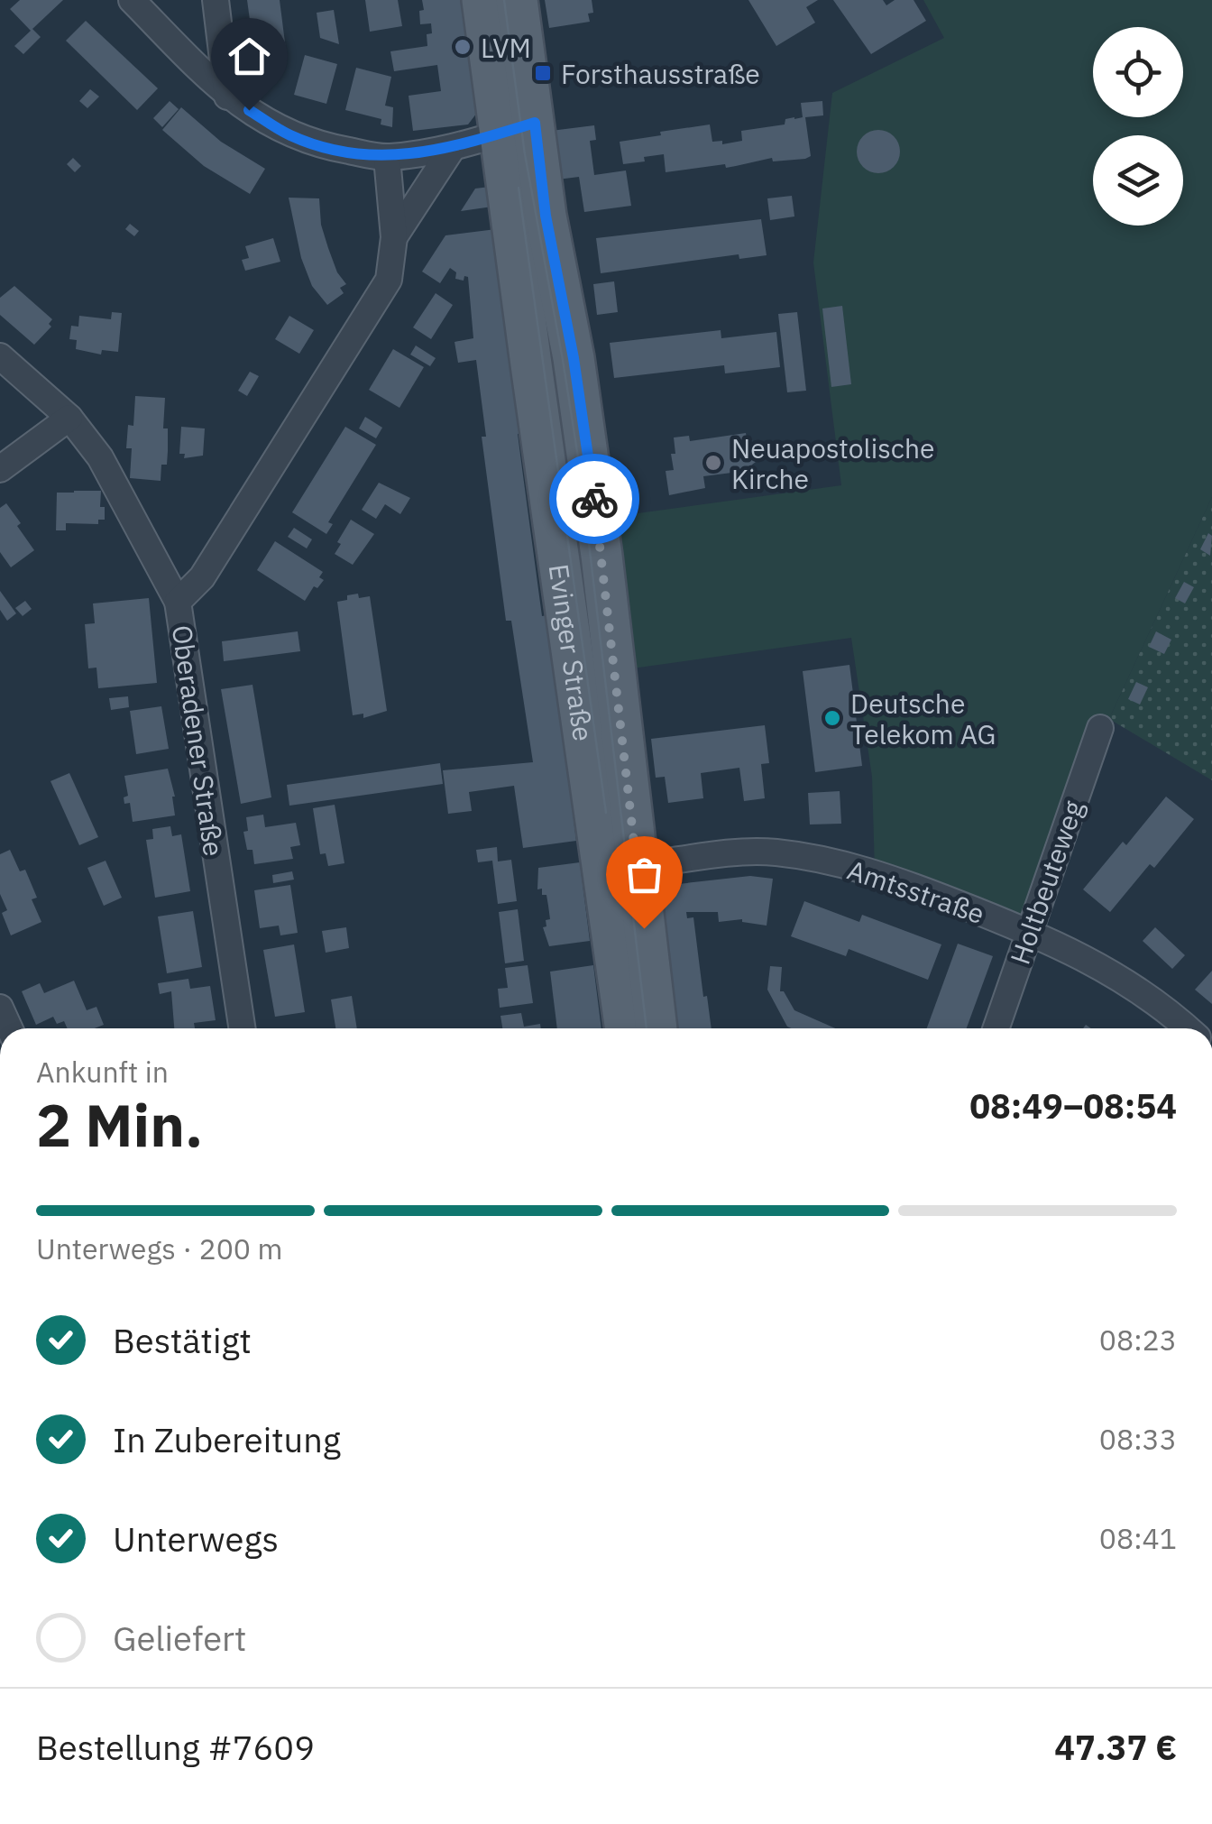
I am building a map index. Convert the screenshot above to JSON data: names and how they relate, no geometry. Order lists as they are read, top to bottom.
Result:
{
  "streets": {
    "main road": ["Evinger Straße"],
    "street": ["Oberadener Straße", "Holtbeuteweg", "Amtsstraße"]
  },
  "crossings": [
    ["Evinger Straße", "Amtsstraße"],
    ["Holtbeuteweg", "Amtsstraße"]
  ],
  "places": {
    "other": ["LVM", "Neuapostolische Kirche", "Deutsche Telekom AG"],
    "transit": ["Forsthausstraße"]
  },
  "page": {
    "heading": ["2 Min.", "Ankunft in", "08:49–08:54"],
    "panel": ["Bestellung #7609", "47.37 €"],
    "bar": "Unterwegs · 200 m",
    "list": [
      ["Bestätigt", "08:23"],
      ["In Zubereitung", "08:33"],
      ["Unterwegs", "08:41"],
      "Geliefert"
    ]
  }
}
